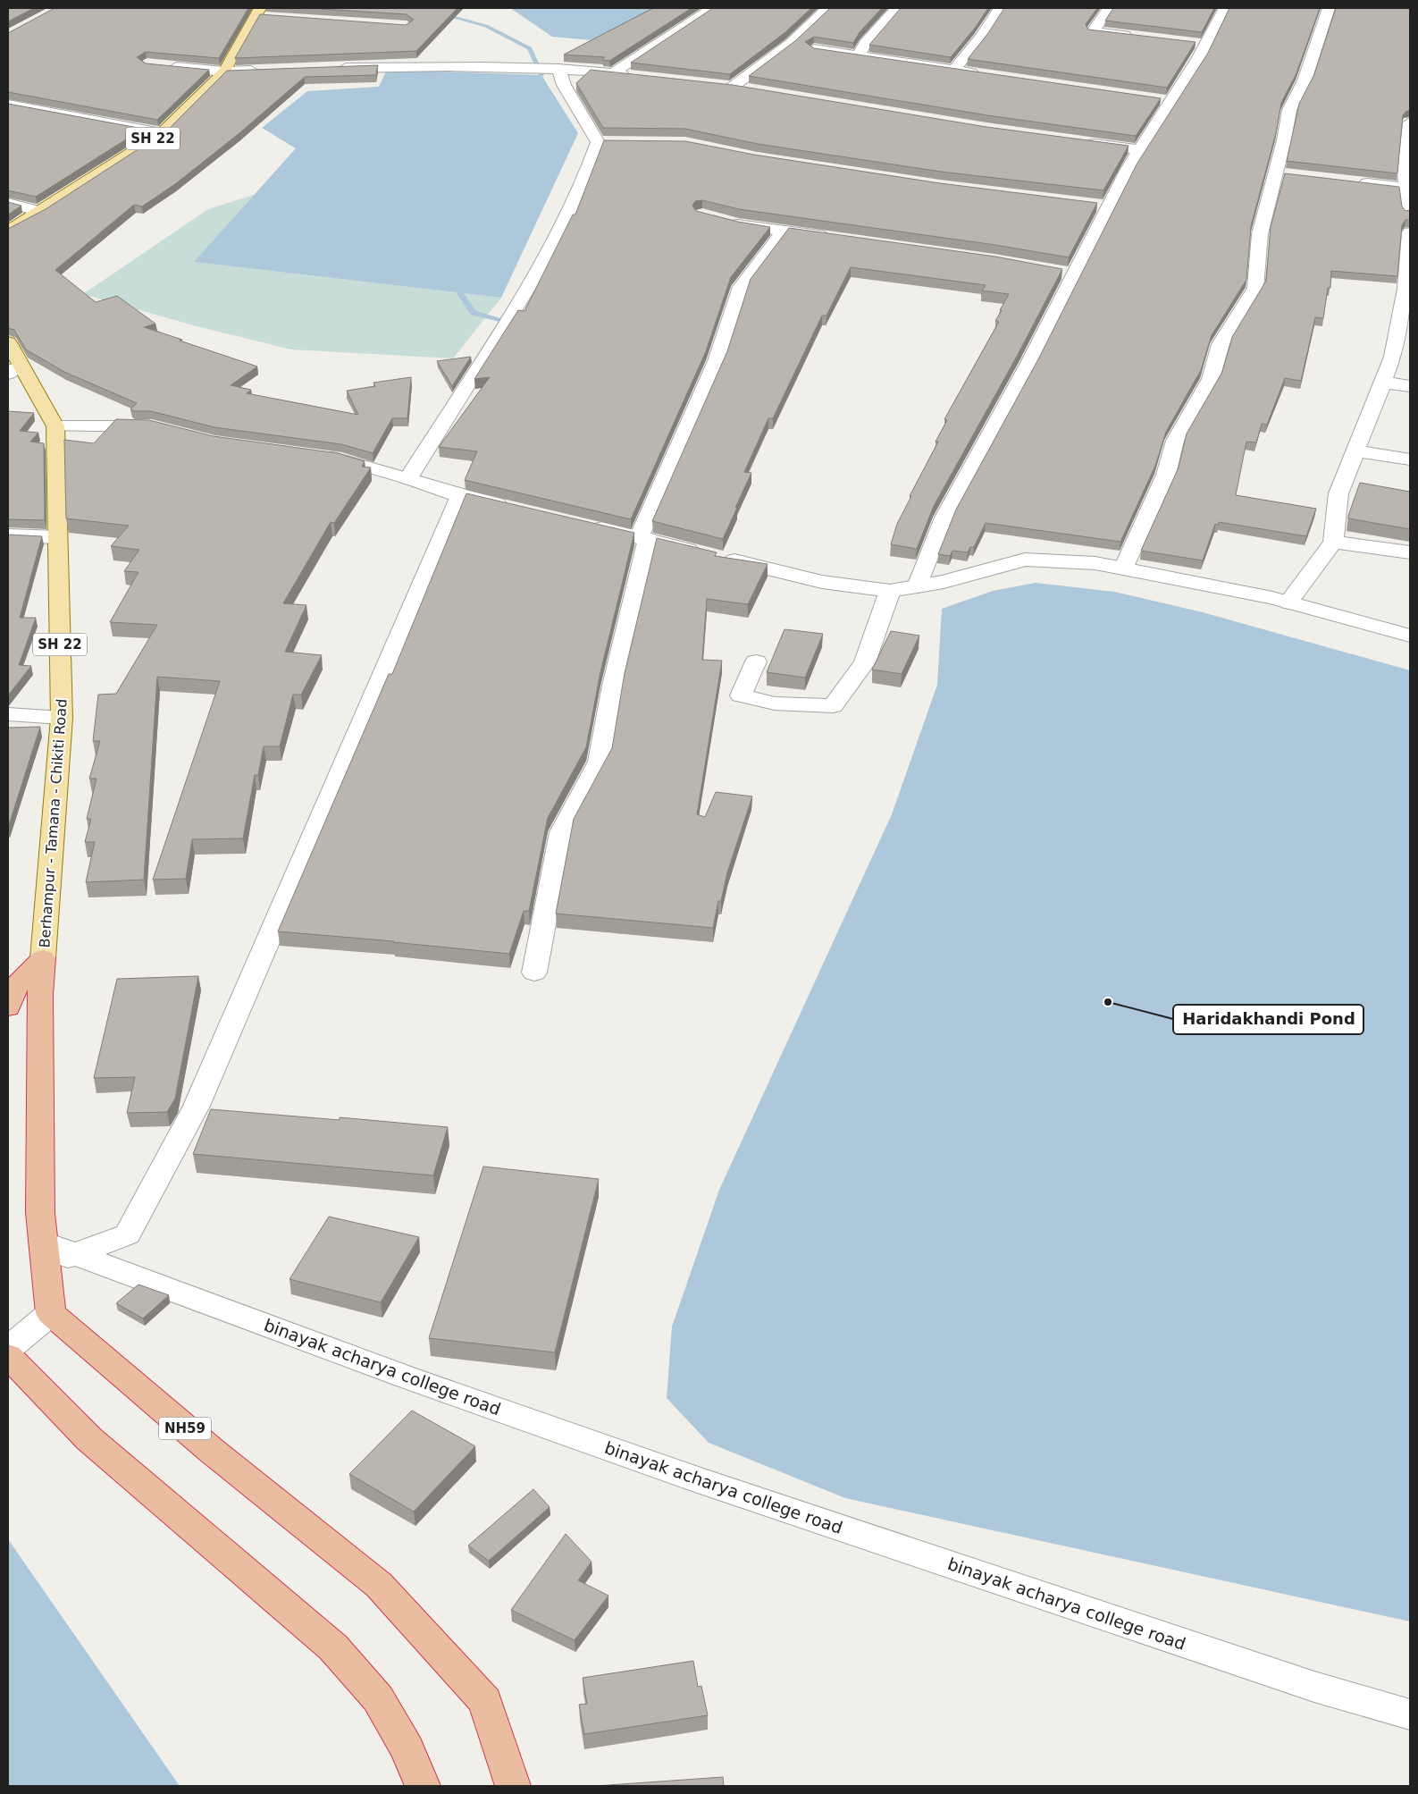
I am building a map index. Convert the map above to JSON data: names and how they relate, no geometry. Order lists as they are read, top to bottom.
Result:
{
  "streets": {
    "highway": ["NH59"],
    "main road": ["SH 22", "Berhampur - Tamana - Chikiti Road"],
    "street": ["binayak acharya college road"]
  },
  "places": ["Haridakhandi Pond"]
}
